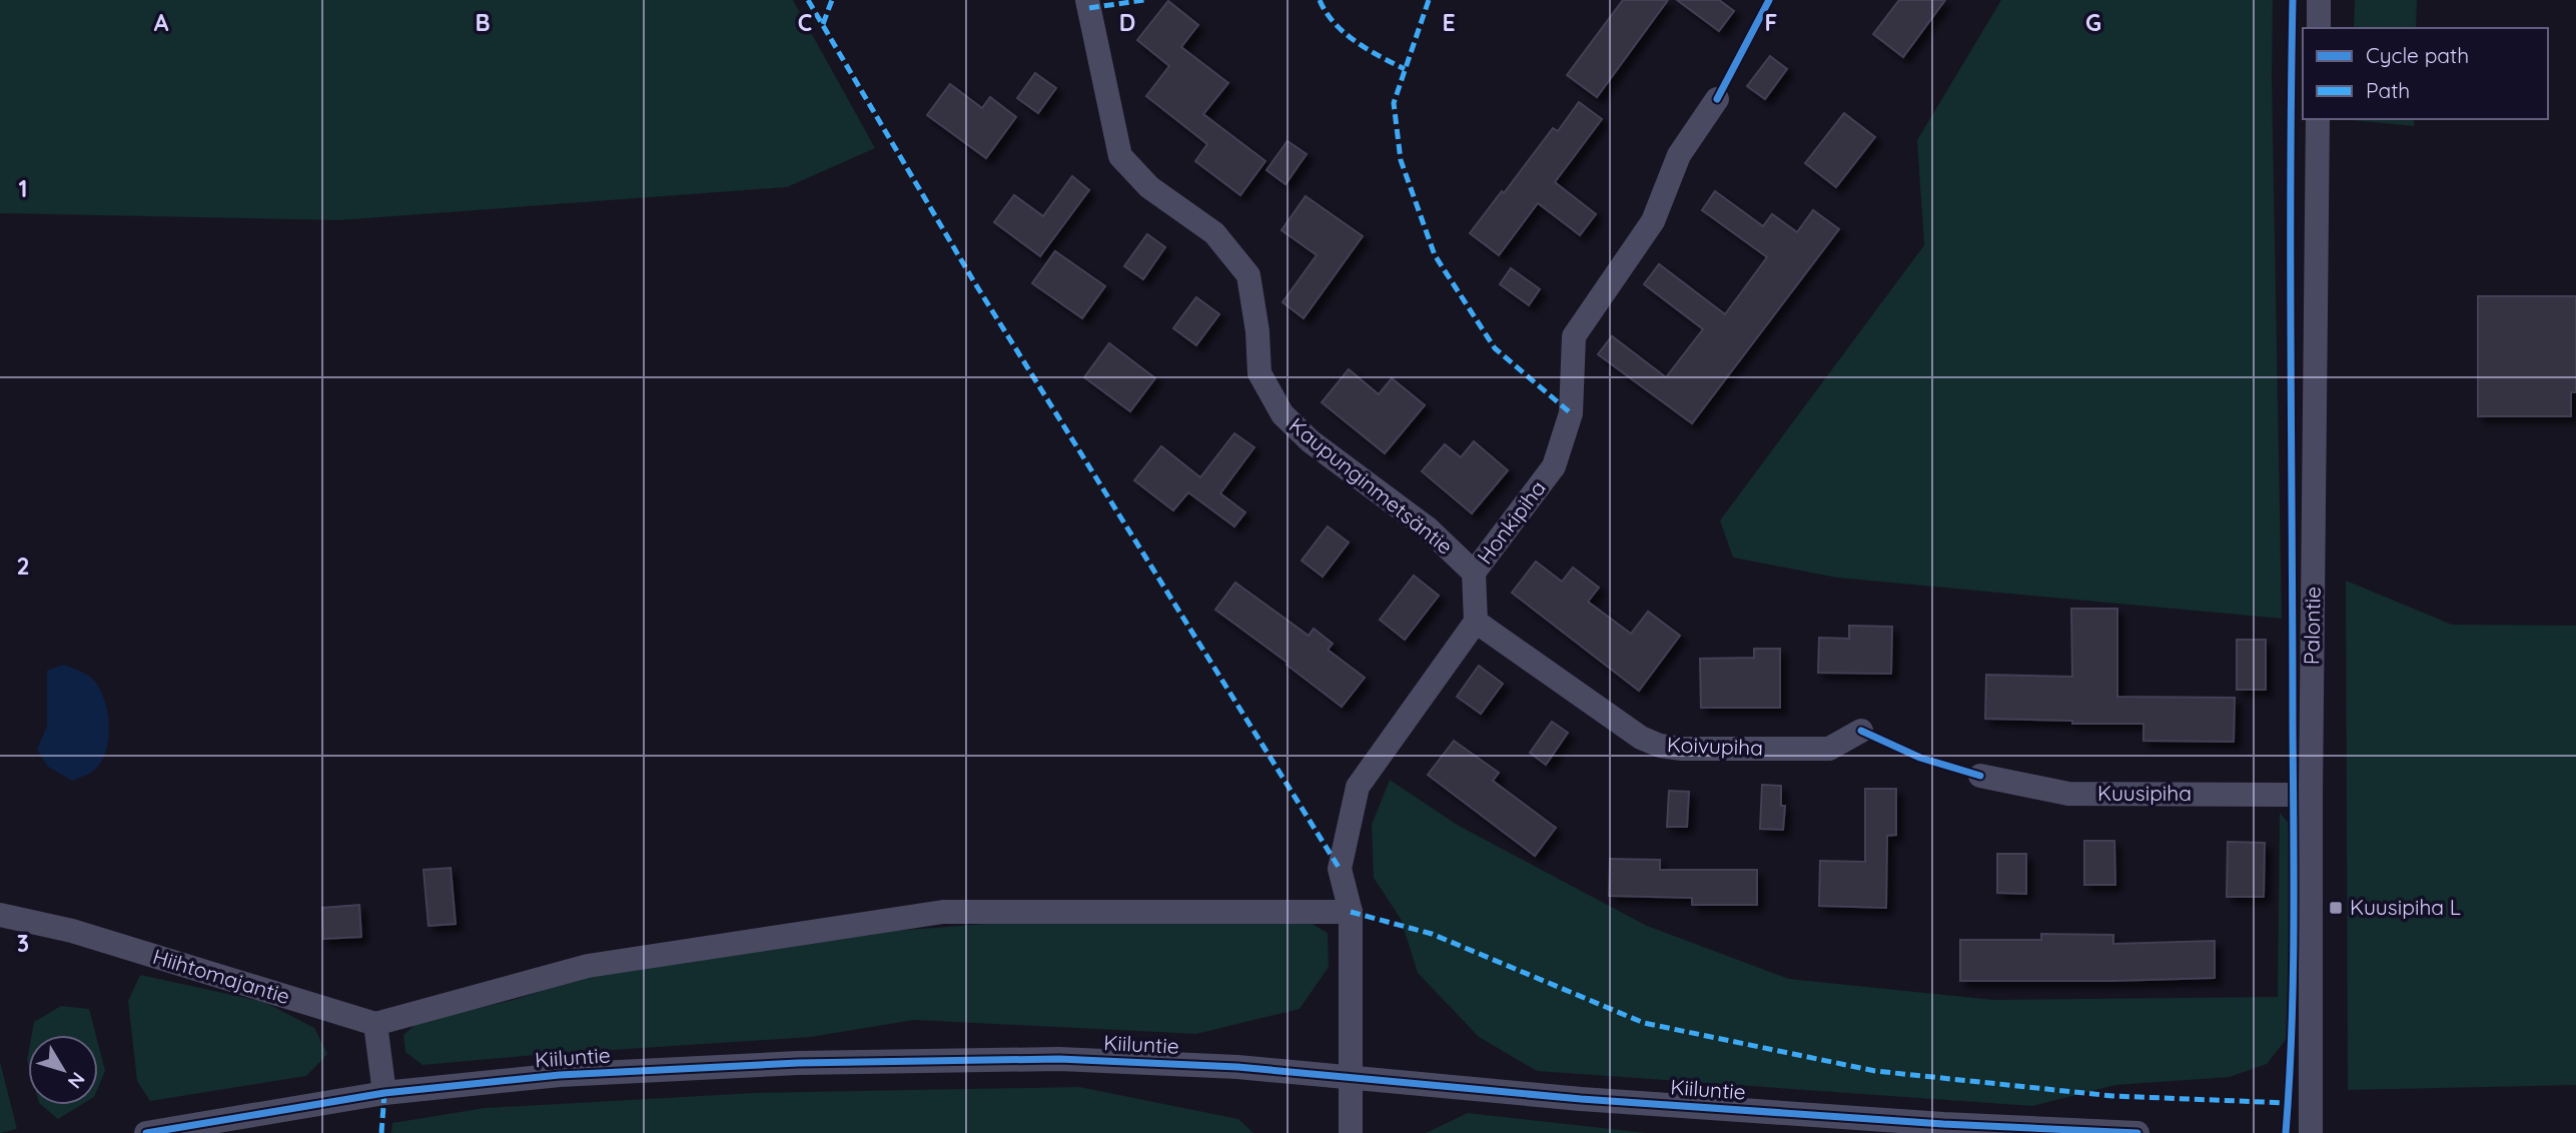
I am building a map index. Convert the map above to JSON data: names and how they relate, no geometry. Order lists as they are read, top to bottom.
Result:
{
  "streets": {
    "street": [
      "Kaupunginmetsäntie",
      "Honkipiha",
      "Palontie",
      "Koivupiha",
      "Kuusipiha",
      "Hiihtomajantie",
      "Kiiluntie"
    ]
  },
  "crossings": [
    ["Kaupunginmetsäntie", "Honkipiha"],
    ["Honkipiha", "Koivupiha"],
    ["Palontie", "Kuusipiha"]
  ],
  "places": {
    "transit": ["Kuusipiha L"]
  },
  "legend": ["Cycle path", "Path"],
  "north": "bottom right",
  "grid": {
    "columns": [
      "A",
      "B",
      "C",
      "D",
      "E",
      "F",
      "G"
    ],
    "rows": ["1", "2", "3"]
  }
}
